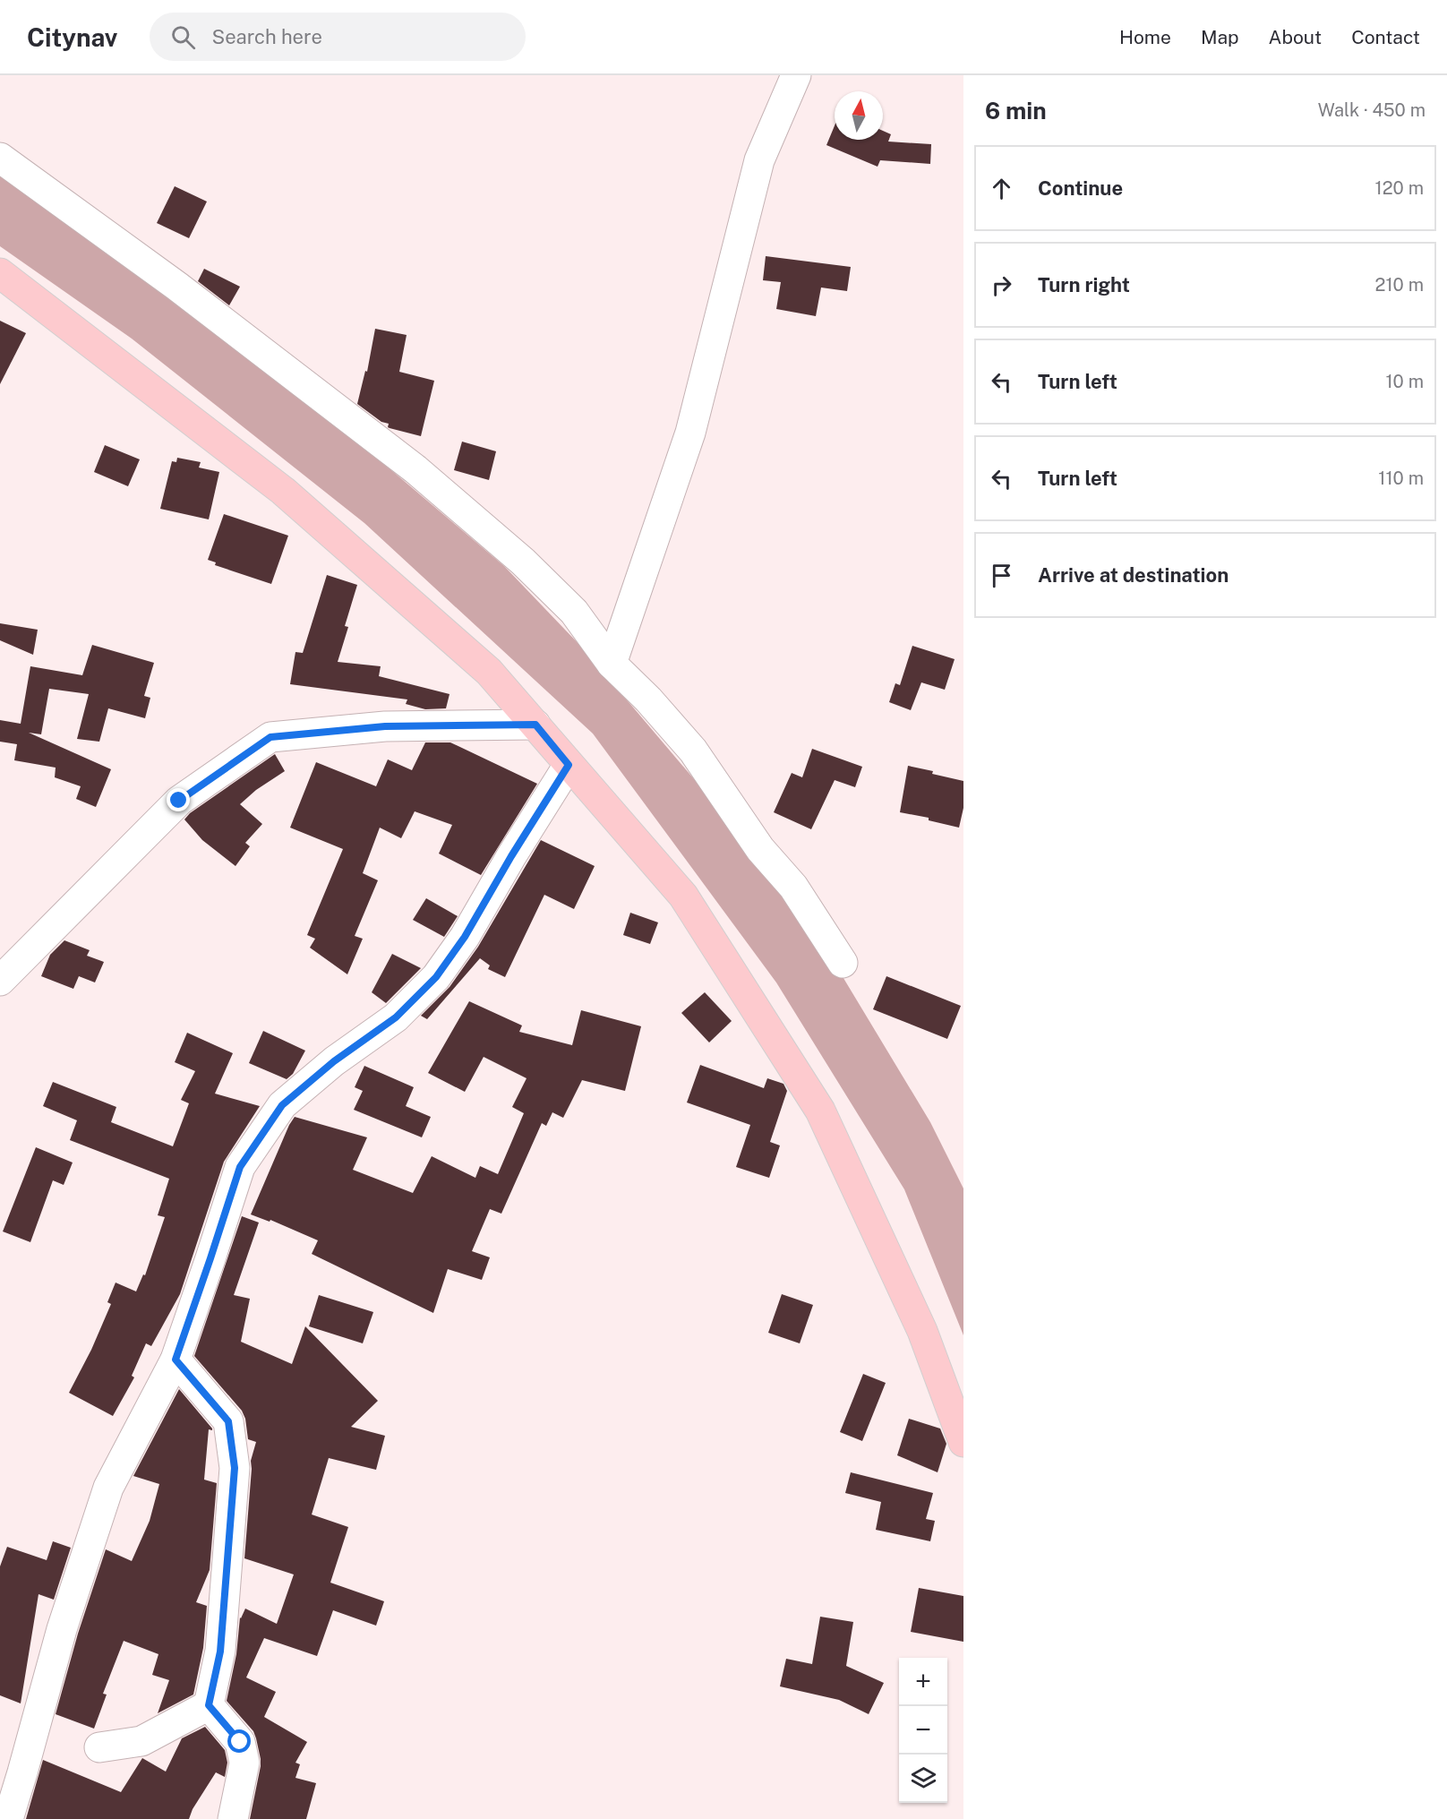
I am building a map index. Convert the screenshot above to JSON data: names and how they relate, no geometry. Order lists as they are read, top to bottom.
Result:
{
  "north": "top",
  "page": {
    "header": "Citynav",
    "search": "Search here",
    "nav": [
      "Home",
      "Map",
      "About",
      "Contact"
    ],
    "heading": ["6 min", "Walk · 450 m"],
    "list": [
      ["Continue", "120 m"],
      ["Turn right", "210 m"],
      ["Turn left", "10 m"],
      ["Turn left", "110 m"],
      "Arrive at destination"
    ],
    "map_buttons": ["+", "−"]
  }
}
